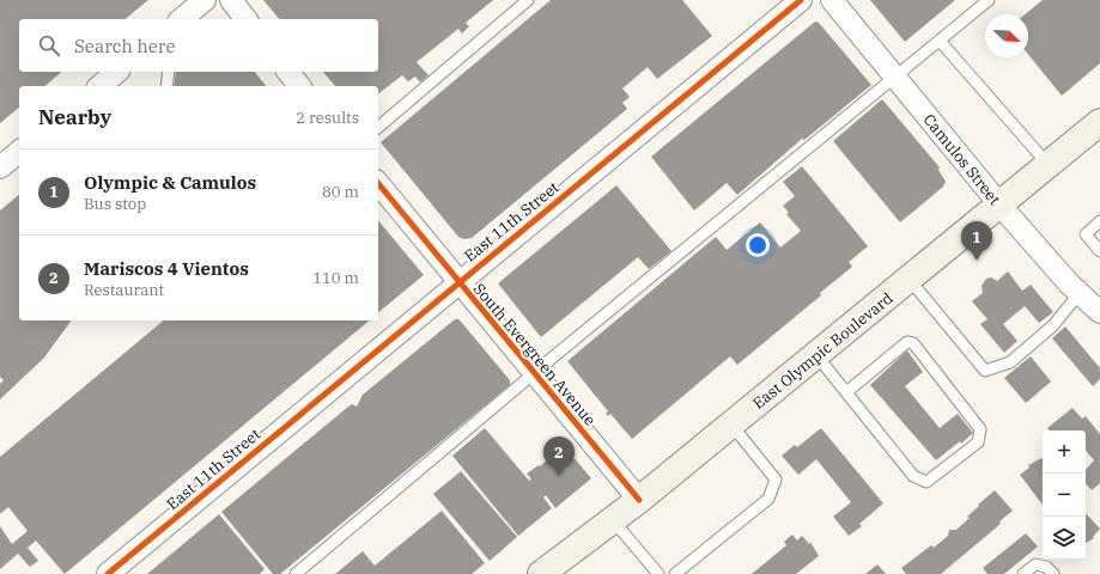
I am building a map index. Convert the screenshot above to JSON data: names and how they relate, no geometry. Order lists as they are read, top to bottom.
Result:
{
  "streets": {
    "main road": ["East Olympic Boulevard"],
    "street": ["Camulos Street", "East 11th Street", "South Evergreen Avenue"]
  },
  "crossings": [
    ["Camulos Street", "East Olympic Boulevard"],
    ["East 11th Street", "South Evergreen Avenue"],
    ["East Olympic Boulevard", "South Evergreen Avenue"]
  ],
  "north": "bottom right",
  "page": {
    "search": "Search here",
    "heading": ["Nearby", "2 results"],
    "list": [
      {
        "mark": "1",
        "name": "Olympic & Camulos",
        "note": "Bus stop",
        "value": "80 m"
      },
      {
        "mark": "2",
        "name": "Mariscos 4 Vientos",
        "note": "Restaurant",
        "value": "110 m"
      }
    ],
    "pins": ["1", "2"],
    "map_buttons": ["+", "−"]
  }
}
